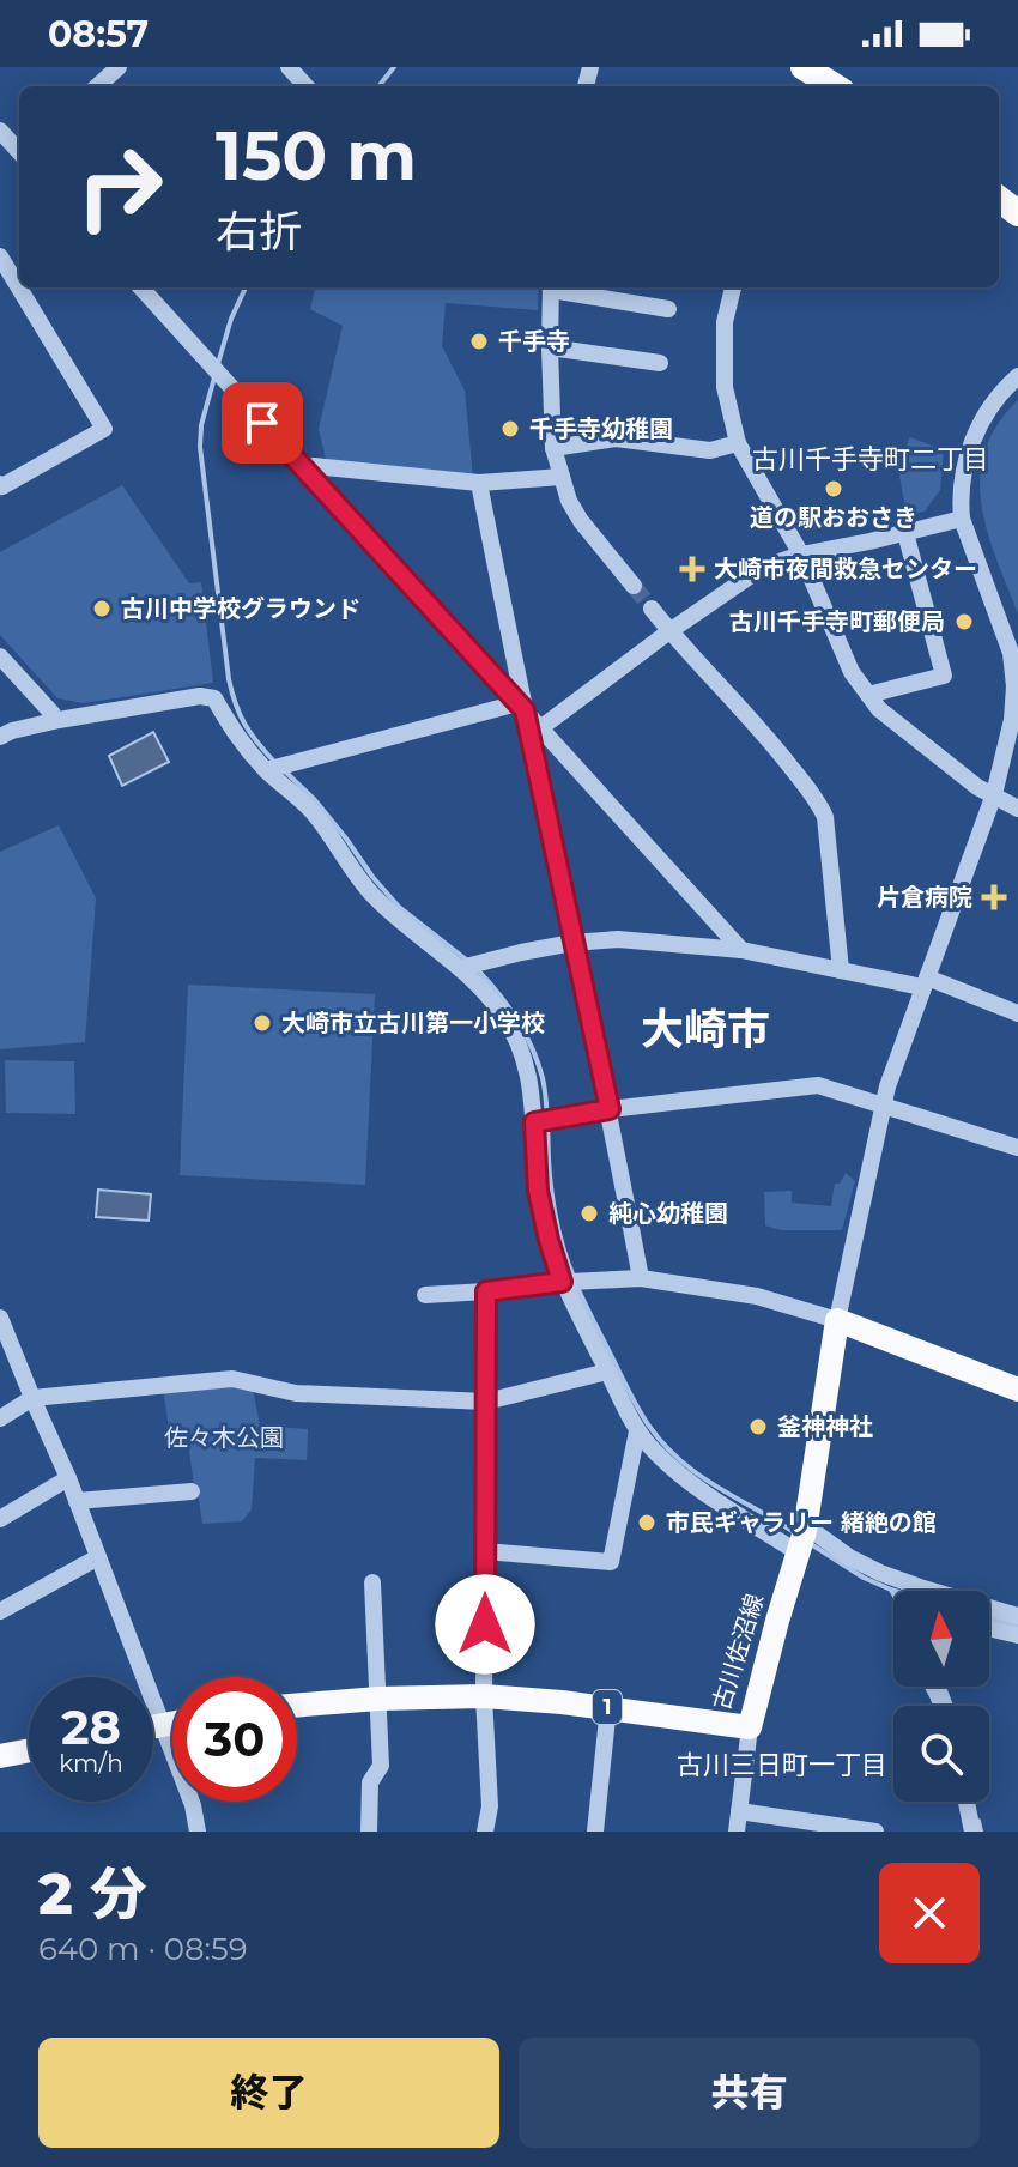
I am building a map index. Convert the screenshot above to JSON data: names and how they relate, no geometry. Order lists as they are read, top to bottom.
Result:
{
  "streets": {
    "main road": ["古川佐沼線", "1"]
  },
  "districts": ["古川千手寺町二丁目", "大崎市", "古川三日町一丁目"],
  "parks": ["佐々木公園"],
  "places": {
    "other": [
      "千手寺",
      "千手寺幼稚園",
      "道の駅おおさき",
      "古川中学校グラウンド",
      "古川千手寺町郵便局",
      "大崎市立古川第一小学校",
      "純心幼稚園",
      "釜神神社",
      "市民ギャラリー 緒絶の館"
    ],
    "health": ["大崎市夜間救急センター", "片倉病院"]
  },
  "north": "top",
  "page": {
    "status": "08:57",
    "turn": ["150 m", "右折"],
    "speed": "28 km/h",
    "limit": "30",
    "heading": ["2 分", "640 m · 08:59"],
    "buttons": ["終了", "共有"]
  }
}
